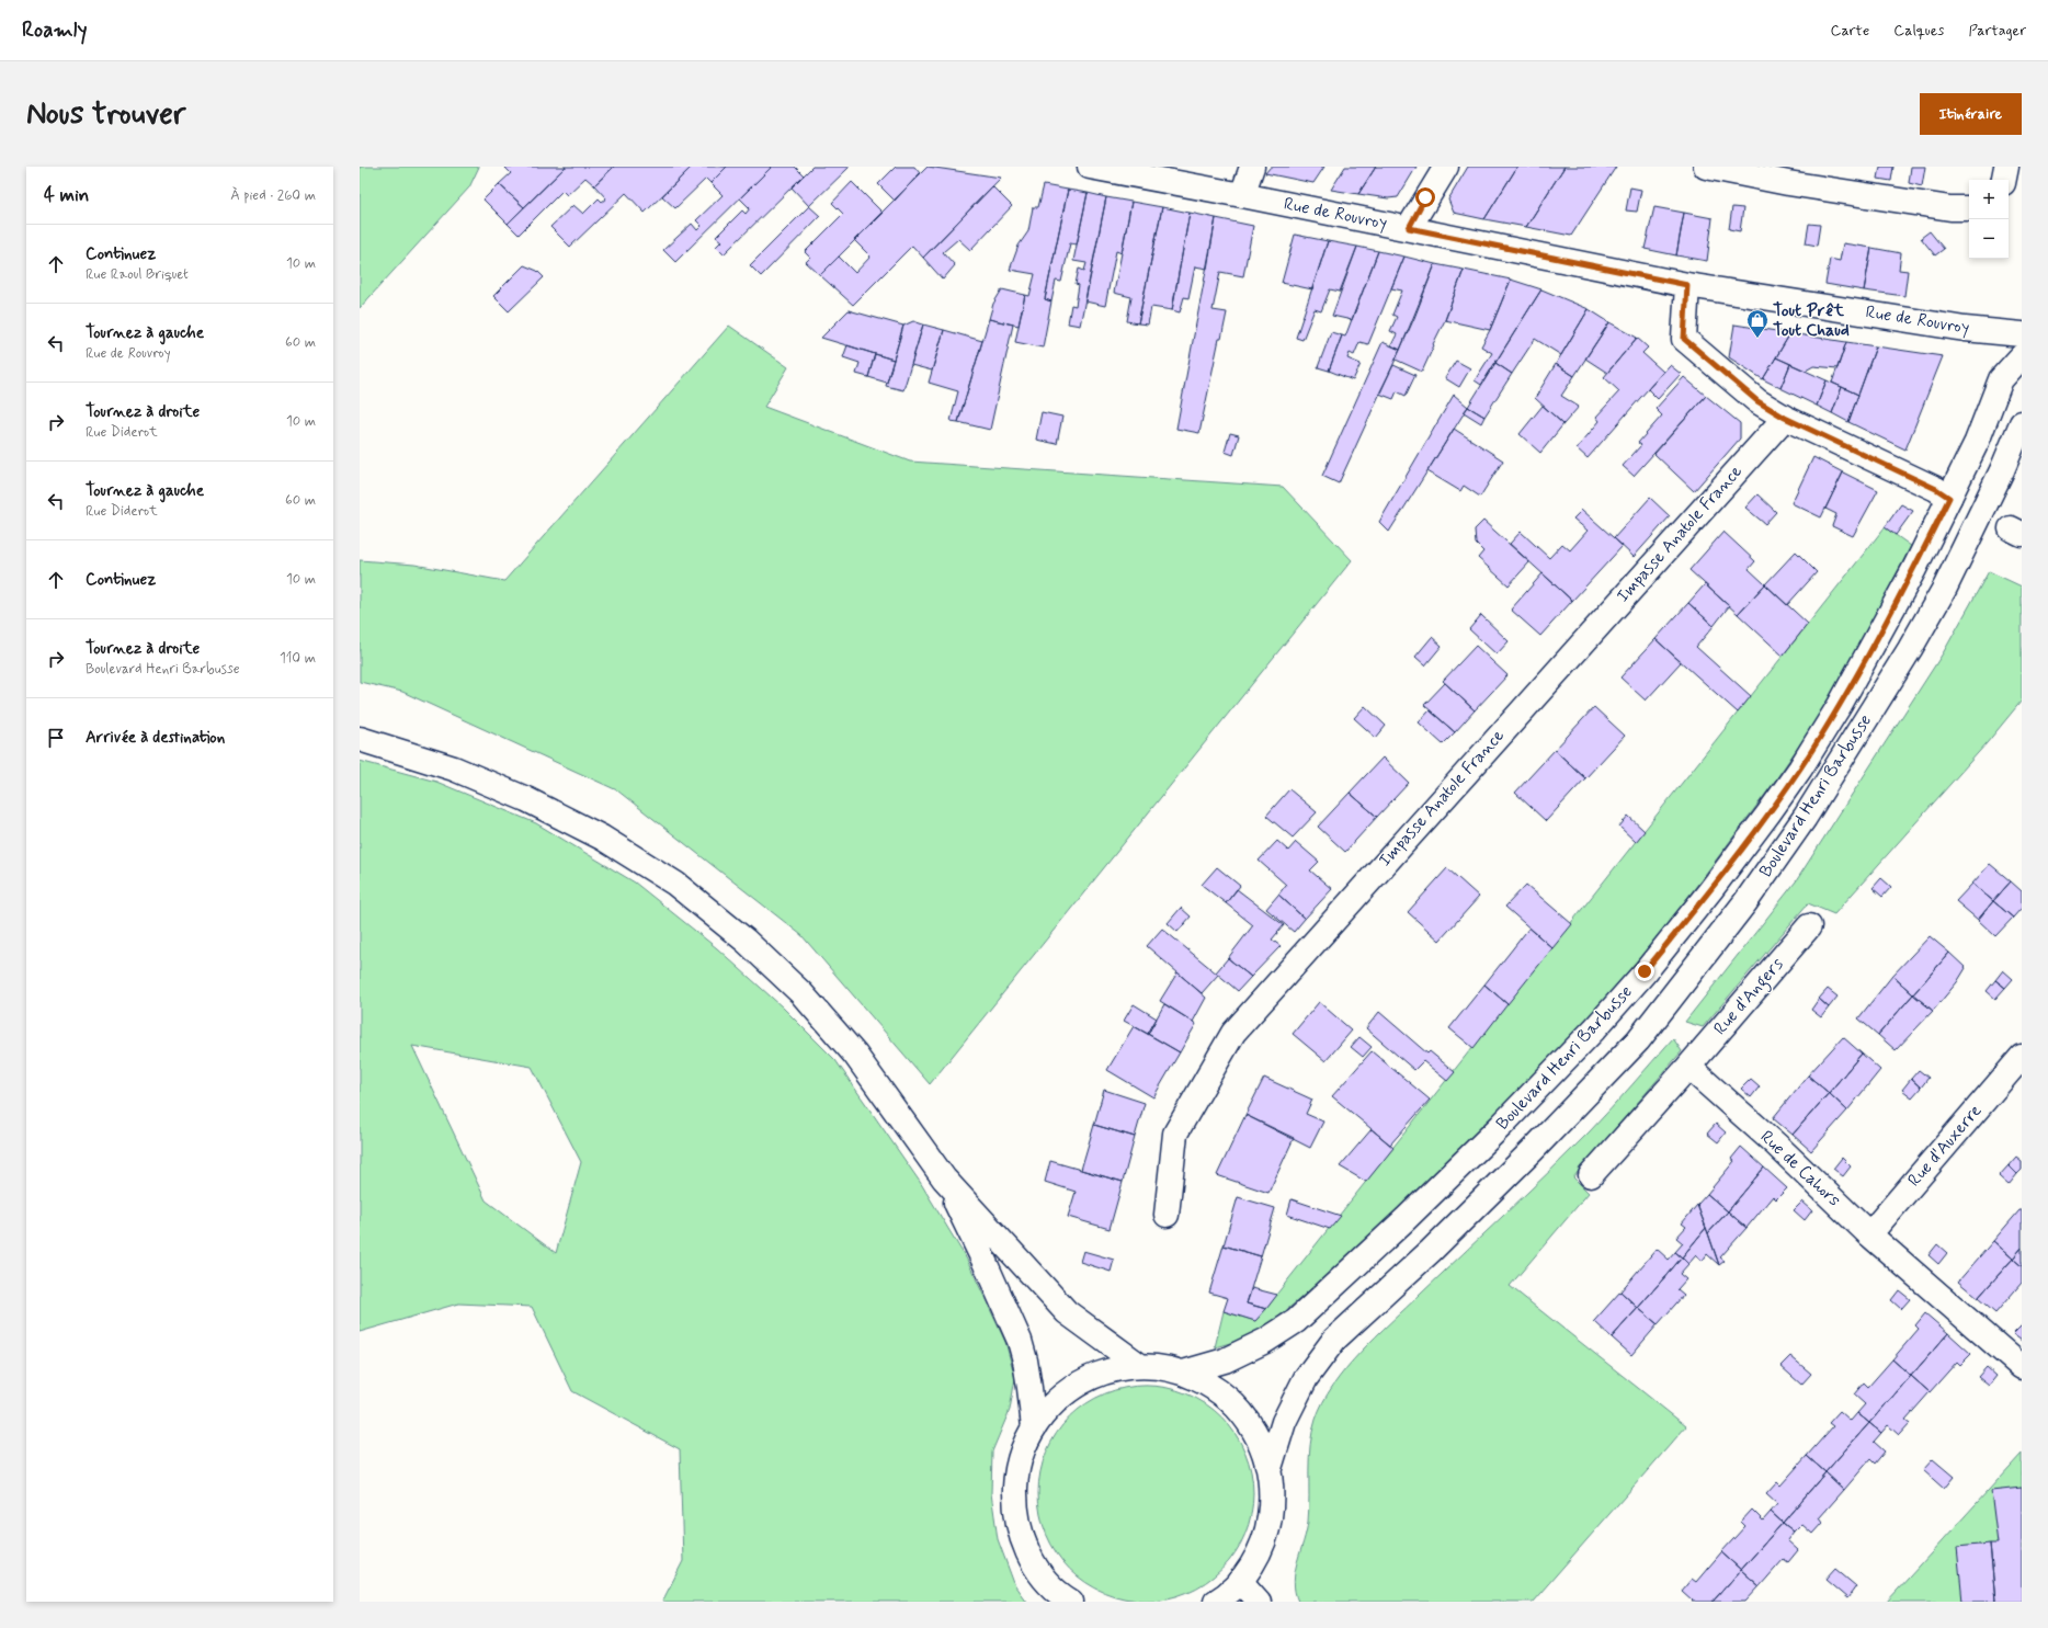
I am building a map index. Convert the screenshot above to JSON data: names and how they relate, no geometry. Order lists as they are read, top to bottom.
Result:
{
  "streets": {
    "main road": [
      "Rue de Rouvroy",
      "Impasse Anatole France",
      "Boulevard Henri Barbusse",
      "Rue d'Angers",
      "Rue d'Auxerre",
      "Rue de Cahors"
    ]
  },
  "crossings": [
    ["Rue d'Angers", "Rue de Cahors"],
    ["Rue d'Auxerre", "Rue de Cahors"]
  ],
  "places": {
    "shop": ["Tout Prêt Tout Chaud"]
  },
  "page": {
    "header": "Roamly",
    "nav": ["Carte", "Calques", "Partager"],
    "buttons": "Itinéraire",
    "title": "Nous trouver",
    "heading": ["4 min", "À pied · 260 m"],
    "map_buttons": ["+", "−"],
    "list": [
      ["Continuez", "Rue Raoul Briquet", "10 m"],
      ["Tournez à gauche", "Rue de Rouvroy", "60 m"],
      ["Tournez à droite", "Rue Diderot", "10 m"],
      ["Tournez à gauche", "Rue Diderot", "60 m"],
      ["Continuez", "10 m"],
      ["Tournez à droite", "Boulevard Henri Barbusse", "110 m"],
      "Arrivée à destination"
    ]
  }
}
